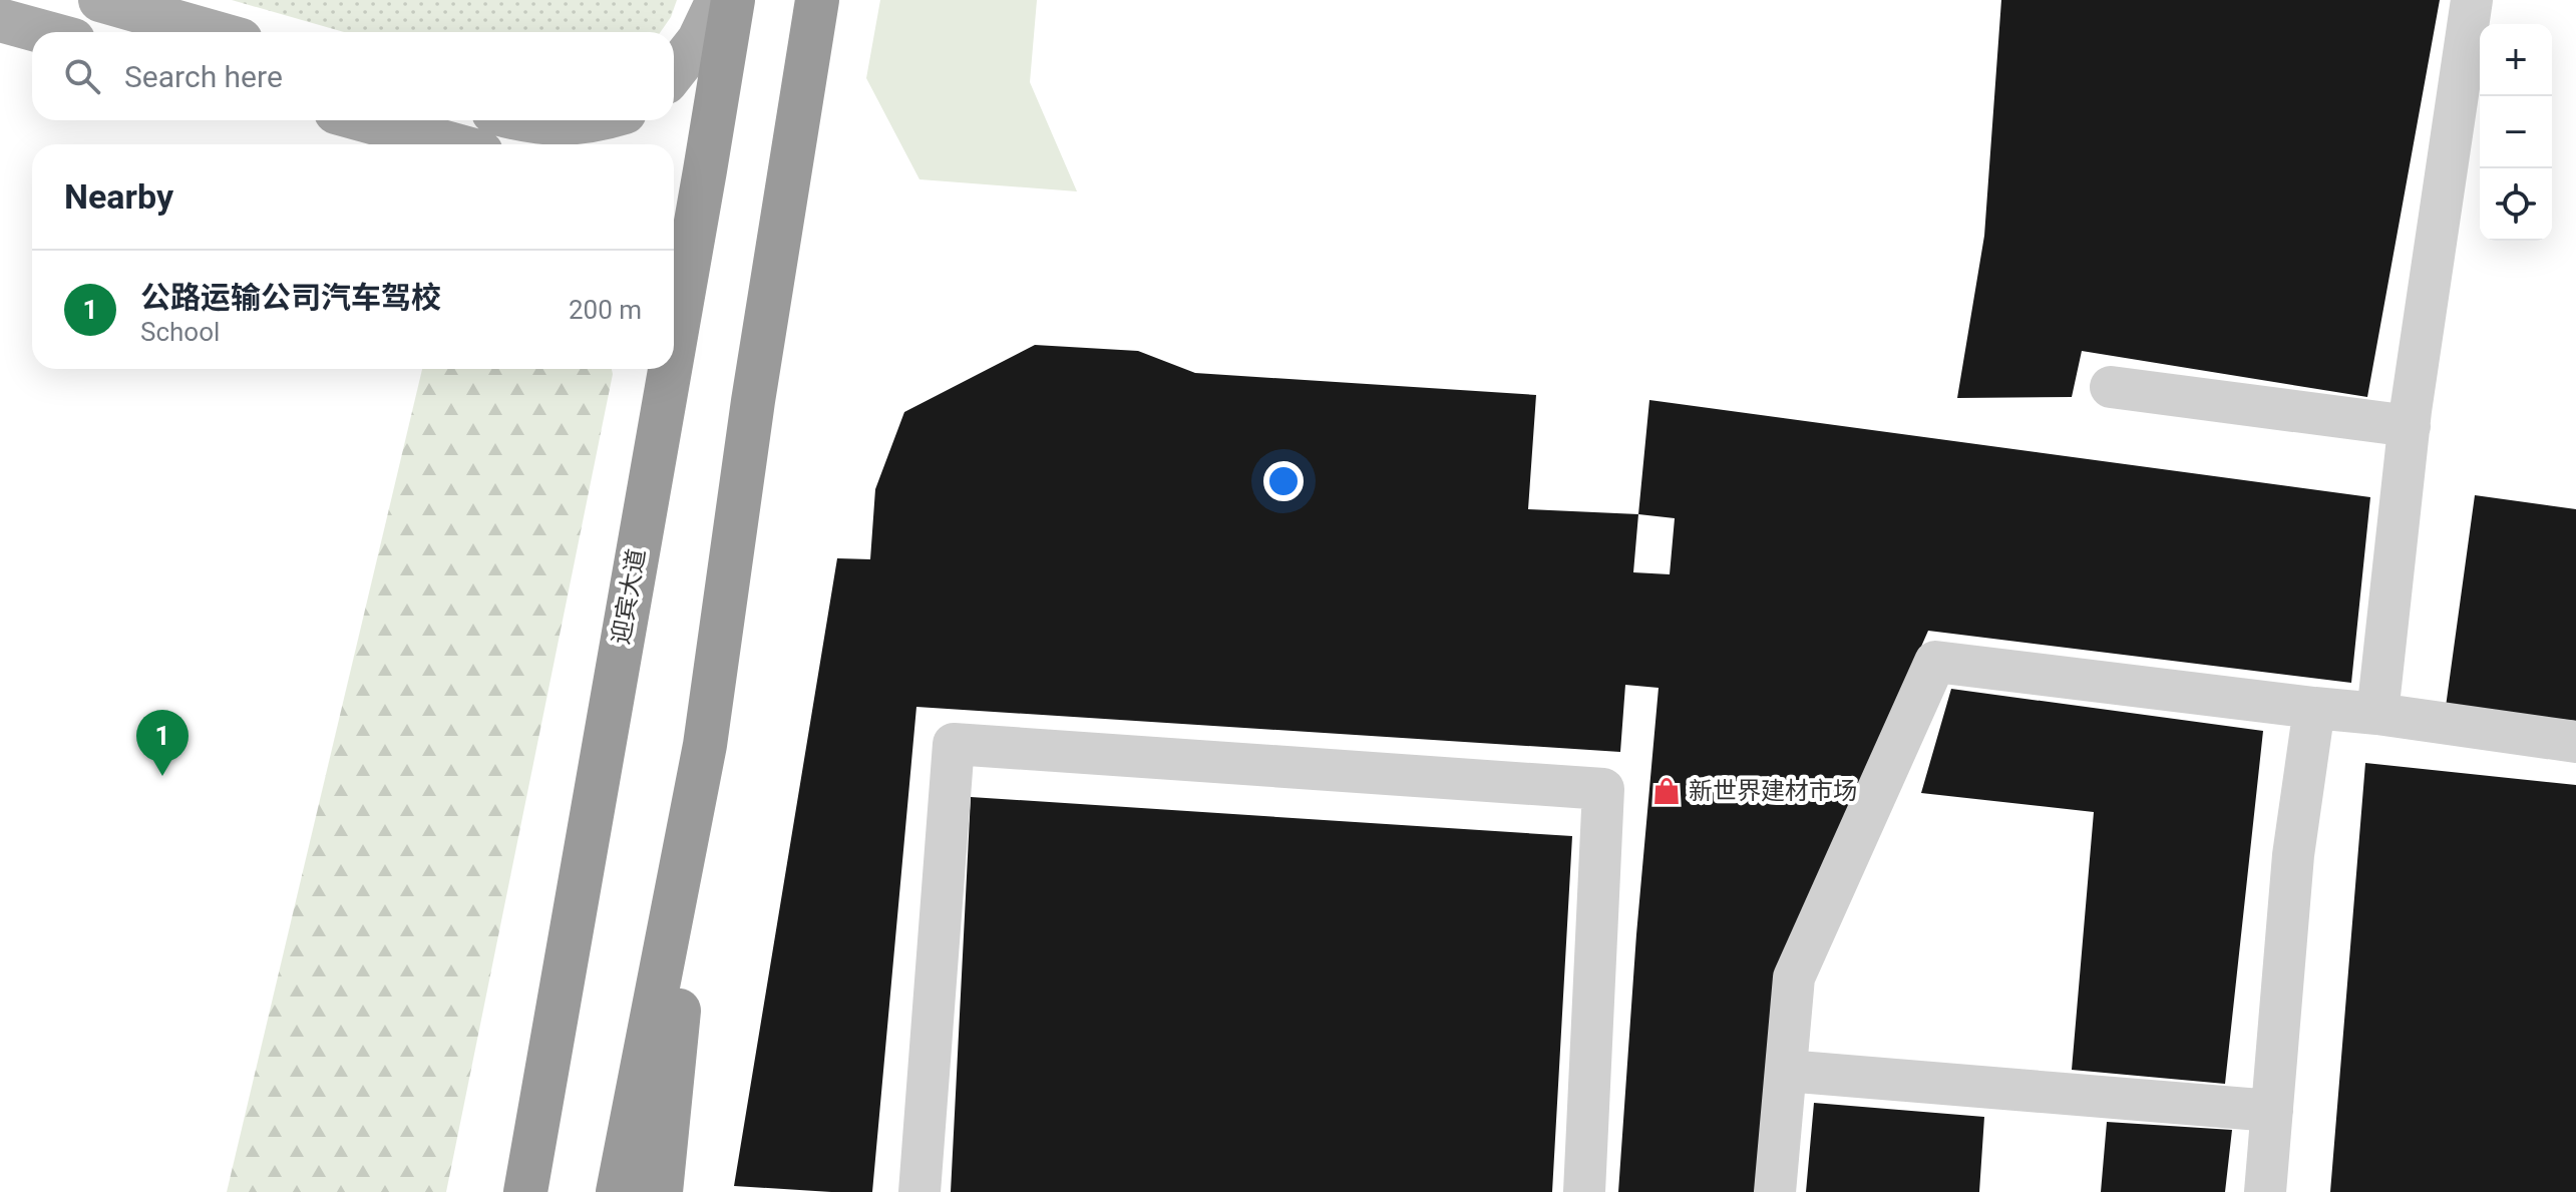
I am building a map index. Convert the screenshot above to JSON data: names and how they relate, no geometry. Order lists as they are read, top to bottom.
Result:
{
  "streets": {
    "highway": ["迎宾大道"]
  },
  "places": {
    "shop": ["新世界建材市场"]
  },
  "page": {
    "map_buttons": ["+", "−"],
    "search": "Search here",
    "heading": "Nearby",
    "list": [
      {
        "mark": "1",
        "name": "公路运输公司汽车驾校",
        "note": "School",
        "value": "200 m"
      }
    ],
    "pins": "1"
  }
}
